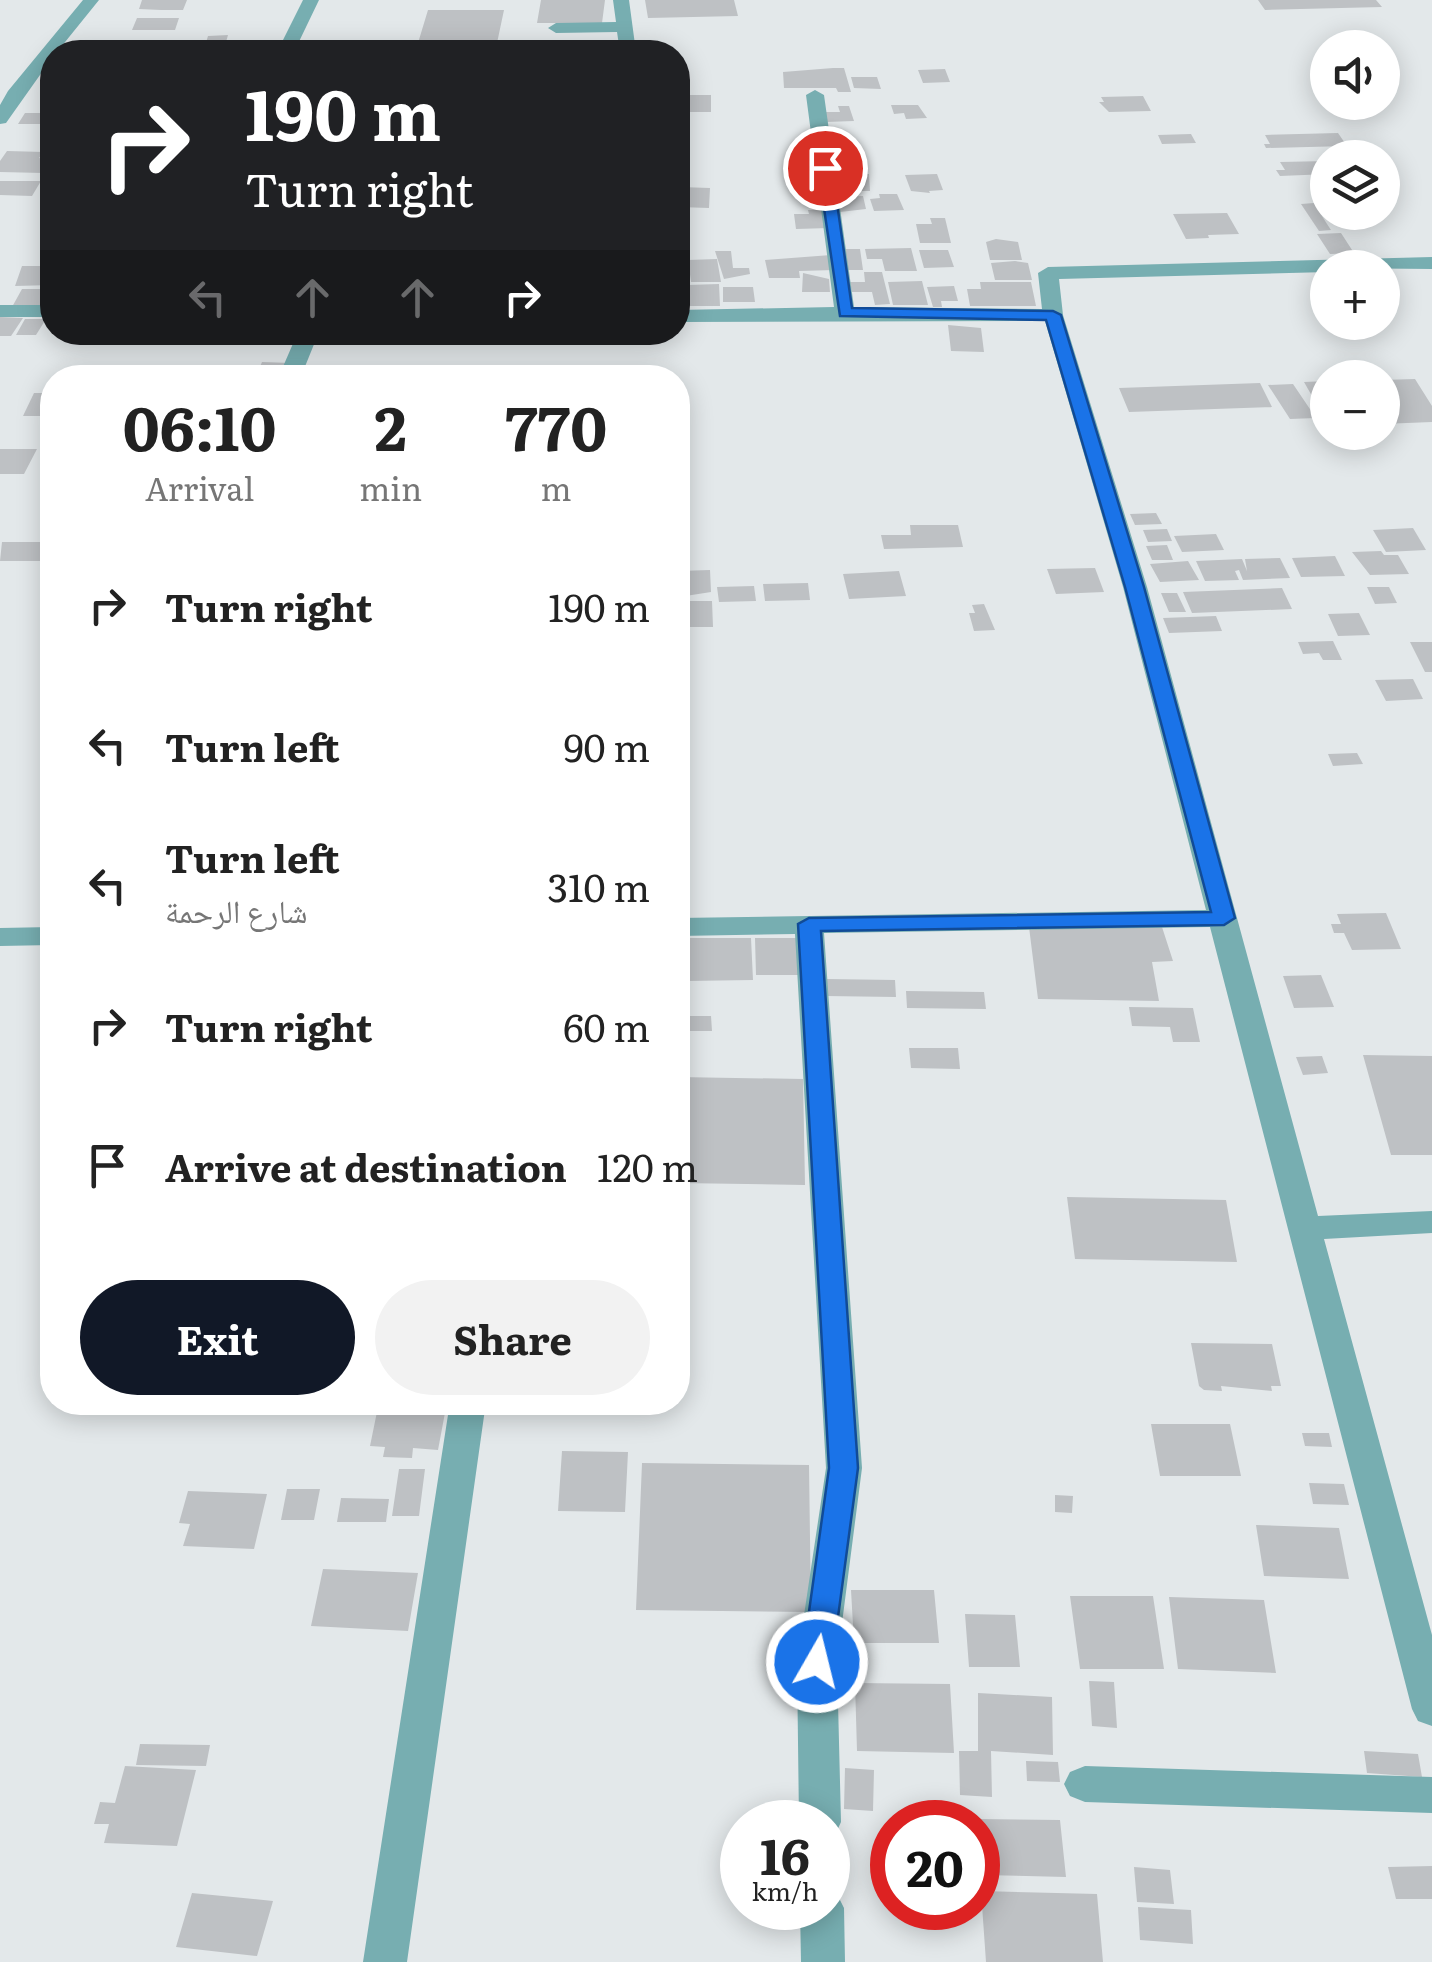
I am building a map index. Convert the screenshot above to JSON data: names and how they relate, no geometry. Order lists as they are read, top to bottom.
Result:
{
  "page": {
    "map_buttons": ["+", "−"],
    "turn": ["190 m", "Turn right"],
    "eta": [
      "06:10",
      "Arrival",
      "2",
      "min",
      "770",
      "m"
    ],
    "list": [
      {
        "name": "Turn right",
        "value": "190 m"
      },
      {
        "name": "Turn left",
        "value": "90 m"
      },
      {
        "name": "Turn left",
        "note": "شارع الرحمة",
        "value": "310 m"
      },
      {
        "name": "Turn right",
        "value": "60 m"
      },
      {
        "name": "Arrive at destination",
        "value": "120 m"
      }
    ],
    "buttons": ["Exit", "Share"],
    "speed": "16 km/h",
    "limit": "20"
  }
}
